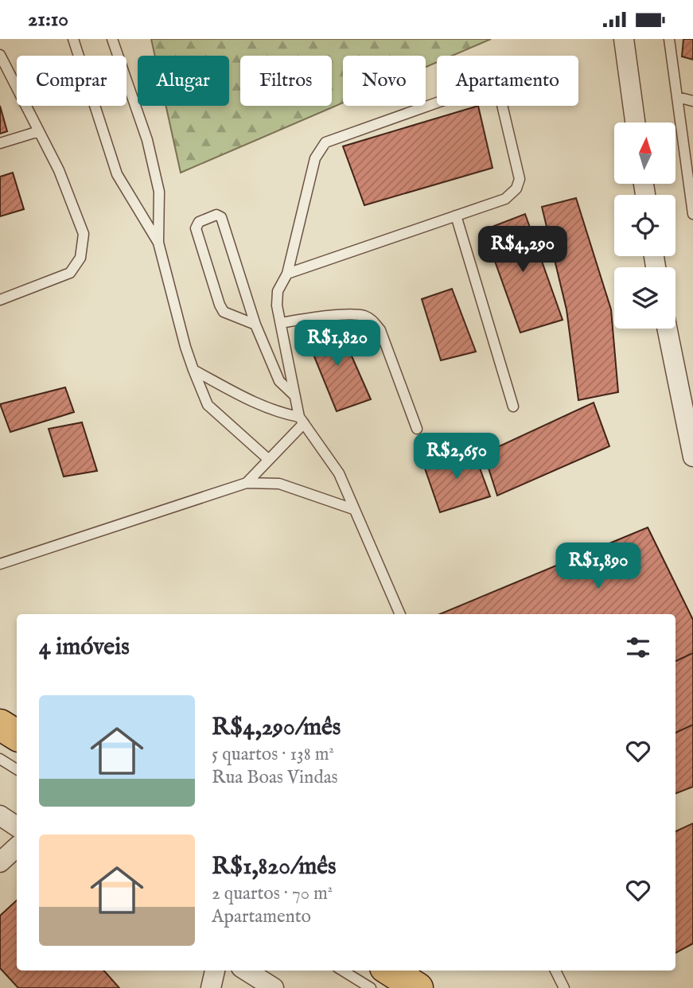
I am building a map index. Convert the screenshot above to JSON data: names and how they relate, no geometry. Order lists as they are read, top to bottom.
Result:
{
  "north": "top",
  "page": {
    "status": "21:10",
    "chip": [
      "Comprar",
      "Alugar",
      "Filtros",
      "Novo",
      "Apartamento"
    ],
    "price": [
      "R$4,290",
      "R$1,820",
      "R$2,650",
      "R$1,890"
    ],
    "heading": "4 imóveis",
    "list": [
      {
        "name": "R$4,290/mês",
        "note": "5 quartos · 138 m² · Rua Boas Vindas"
      },
      {
        "name": "R$1,820/mês",
        "note": "2 quartos · 70 m² · Apartamento"
      }
    ]
  }
}
